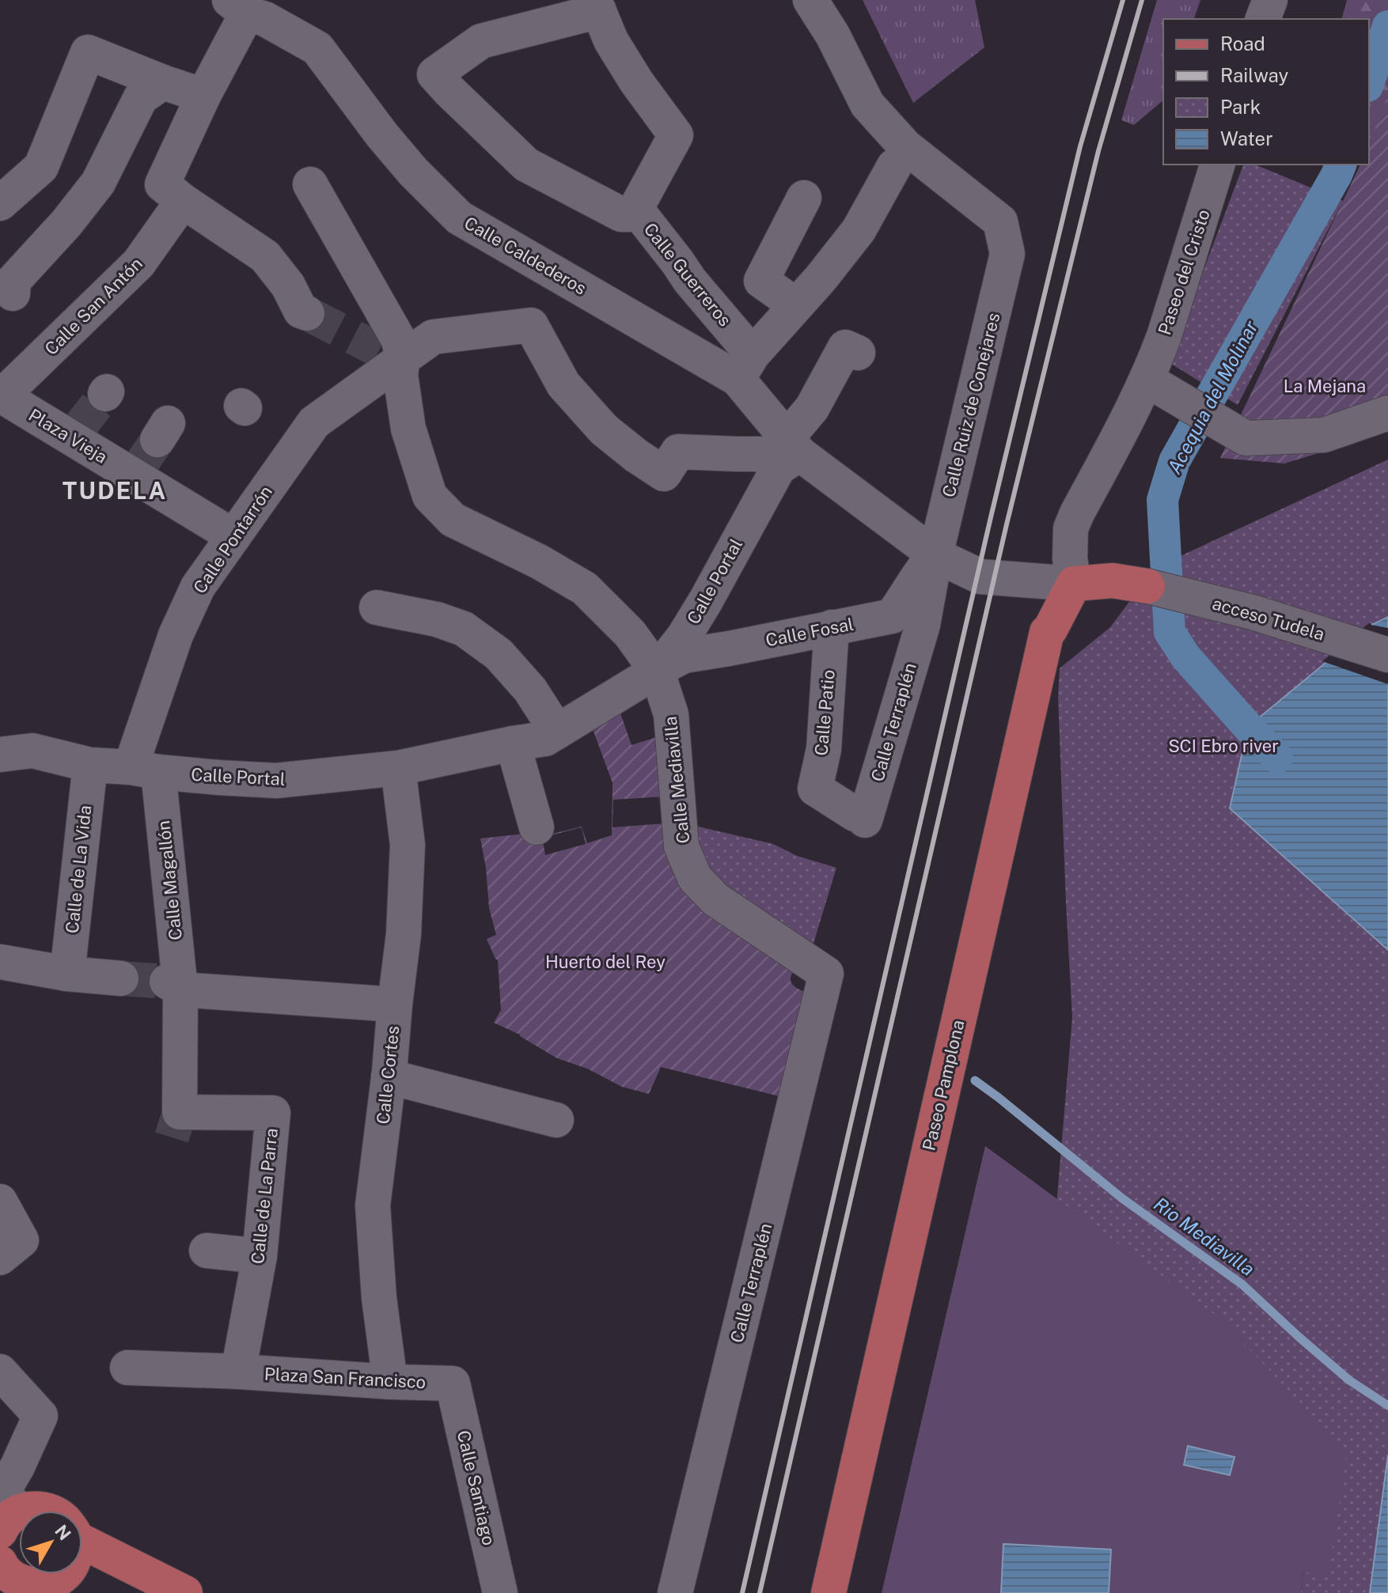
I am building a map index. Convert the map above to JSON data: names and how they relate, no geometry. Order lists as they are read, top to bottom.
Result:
{
  "streets": {
    "main road": ["Paseo Pamplona"],
    "street": [
      "Calle Caldederos",
      "Paseo del Cristo",
      "Calle Guerreros",
      "Calle San Antón",
      "Calle Ruiz de Conejares",
      "Plaza Vieja",
      "Calle Pontarrón",
      "Calle Portal",
      "acceso Tudela",
      "Calle Fosal",
      "Calle Patio",
      "Calle Terraplén",
      "Calle Mediavilla",
      "Calle de La Vida",
      "Calle Magallón",
      "Calle Cortes",
      "Calle de La Parra",
      "Plaza San Francisco",
      "Calle Santiago"
    ]
  },
  "crossings": [
    ["Calle Caldederos", "Paseo del Cristo"],
    ["Calle Caldederos", "Calle Guerreros"],
    ["Calle Caldederos", "Calle Ruiz de Conejares"],
    ["Calle Caldederos", "Calle Pontarrón"],
    ["Calle Caldederos", "Calle Portal"],
    ["Calle Caldederos", "Calle Fosal"],
    ["Calle Caldederos", "Paseo Pamplona"],
    ["Paseo del Cristo", "Paseo Pamplona"],
    ["Calle San Antón", "Plaza Vieja"],
    ["Calle Ruiz de Conejares", "Calle Fosal"],
    ["Calle Ruiz de Conejares", "Calle Terraplén"],
    ["Plaza Vieja", "Calle Pontarrón"],
    ["Calle Pontarrón", "Calle Portal"],
    ["Calle Pontarrón", "Calle Magallón"],
    ["Calle Portal", "Calle Fosal"],
    ["Calle Portal", "Calle Mediavilla"],
    ["Calle Portal", "Calle de La Vida"],
    ["Calle Portal", "Calle Magallón"],
    ["Calle Portal", "Calle Cortes"],
    ["Calle Fosal", "Calle Patio"],
    ["Calle Fosal", "Calle Mediavilla"],
    ["Calle Patio", "Calle Terraplén"],
    ["Calle Terraplén", "Calle Mediavilla"],
    ["Calle Magallón", "Calle de La Parra"],
    ["Calle Cortes", "Plaza San Francisco"],
    ["Calle de La Parra", "Plaza San Francisco"],
    ["Plaza San Francisco", "Calle Santiago"]
  ],
  "districts": ["TUDELA"],
  "water": ["Acequia del Molinar", "Rio Mediavilla"],
  "parks": ["La Mejana", "SCI Ebro river", "Huerto del Rey"],
  "legend": [
    "Road",
    "Railway",
    "Park",
    "Water"
  ],
  "north": "top right"
}
